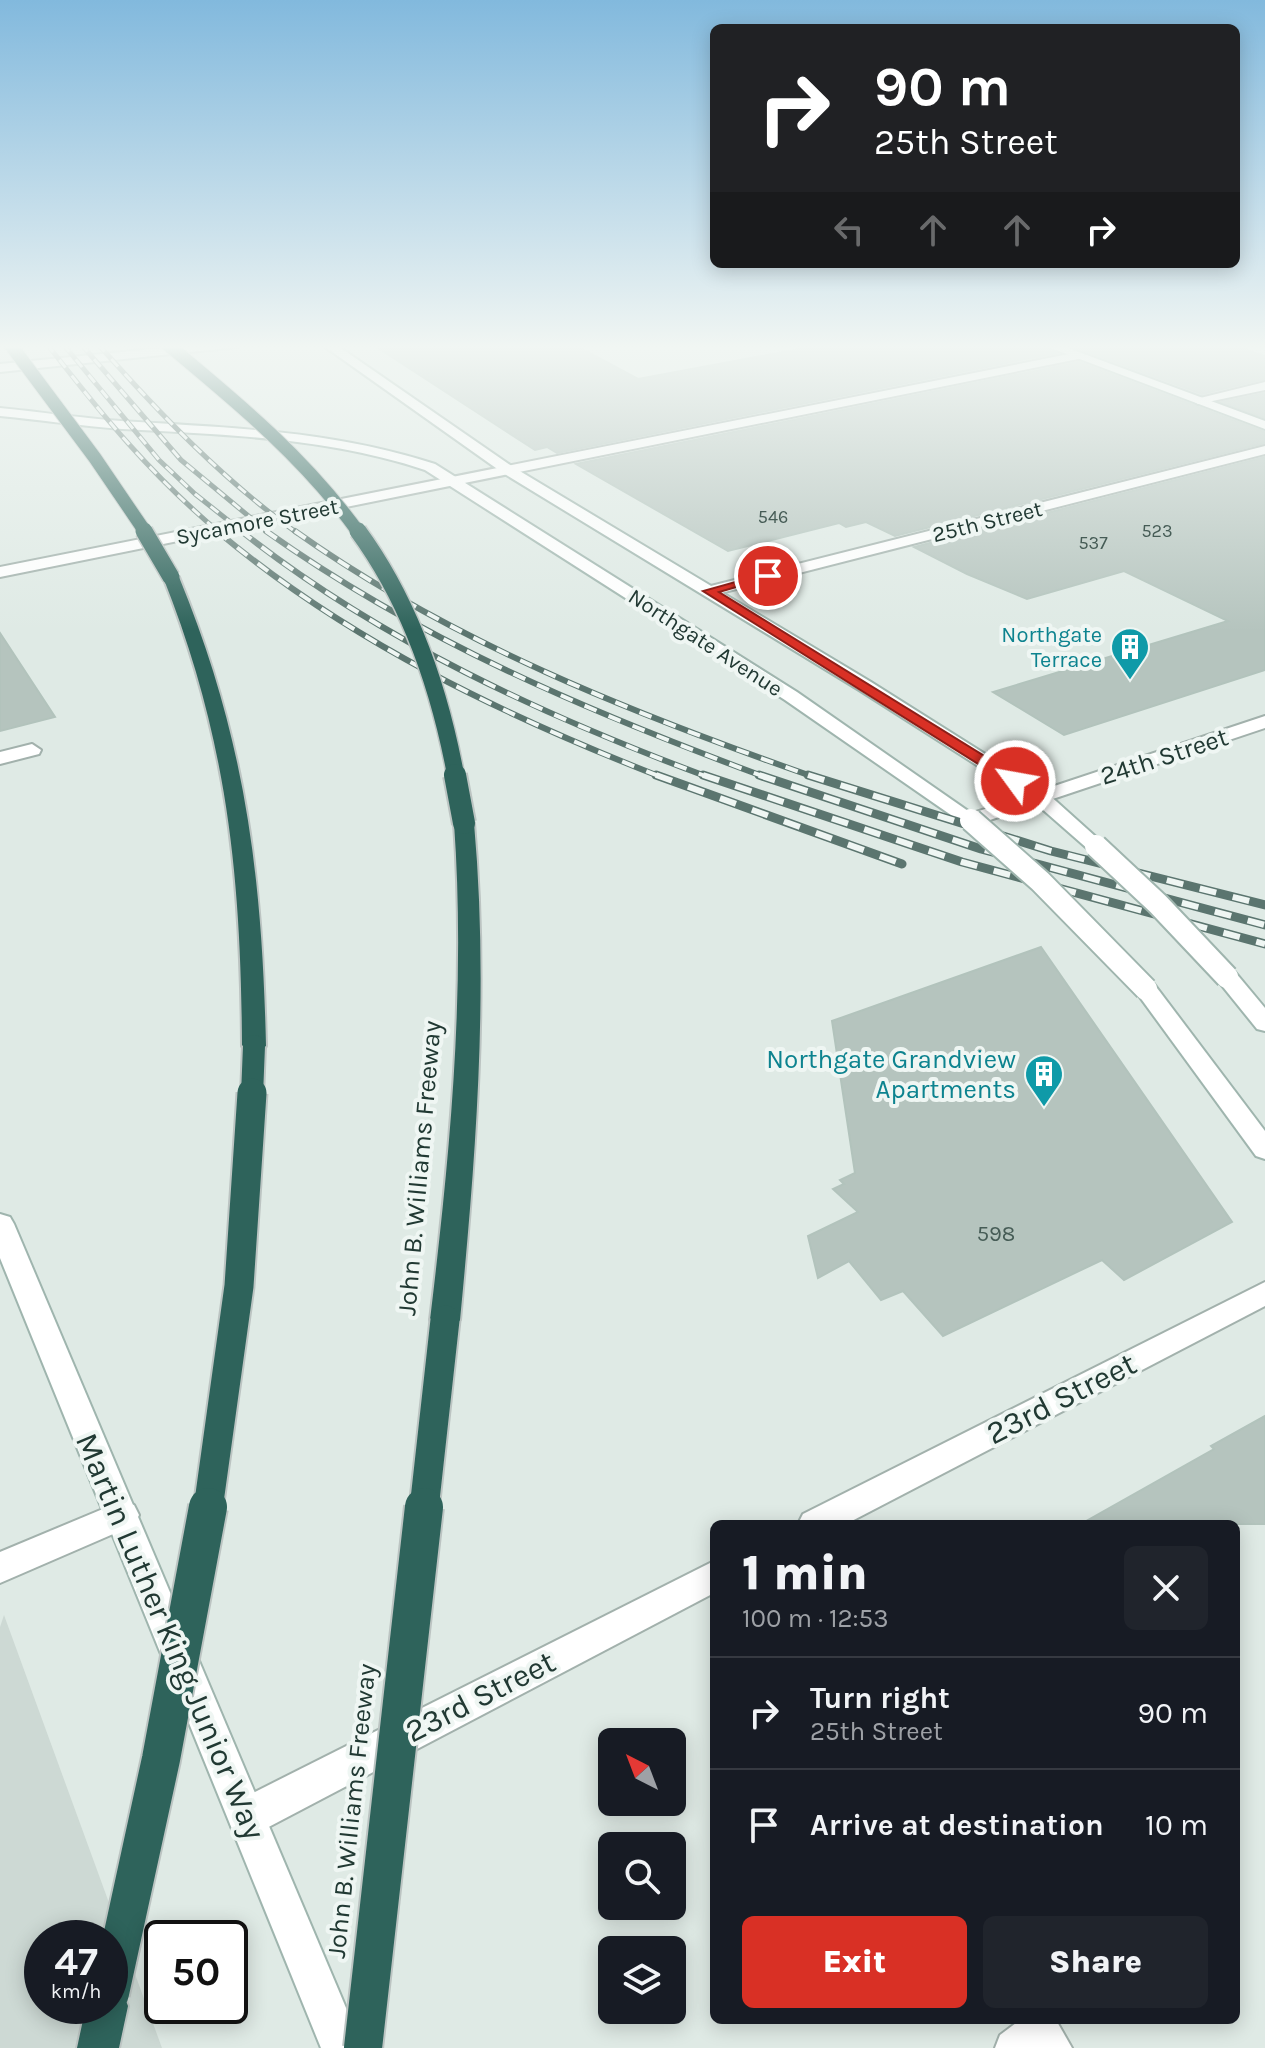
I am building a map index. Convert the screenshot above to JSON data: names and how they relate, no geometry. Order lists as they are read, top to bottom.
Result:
{
  "streets": {
    "highway": ["John B. Williams Freeway"],
    "main road": [
      "Sycamore Street",
      "25th Street",
      "Northgate Avenue",
      "24th Street",
      "23rd Street",
      "Martin Luther King Junior Way"
    ]
  },
  "crossings": [
    ["Sycamore Street", "Northgate Avenue"],
    ["25th Street", "Northgate Avenue"],
    ["Northgate Avenue", "24th Street"],
    ["23rd Street", "Martin Luther King Junior Way"]
  ],
  "places": {
    "building": ["Northgate Terrace", "Northgate Grandview Apartments"]
  },
  "house_numbers": [
    "546",
    "523",
    "537",
    "598"
  ],
  "north": "top left",
  "page": {
    "turn": ["90 m", "25th Street"],
    "heading": ["1 min", "100 m · 12:53"],
    "list": [
      {
        "name": "Turn right",
        "note": "25th Street",
        "value": "90 m"
      },
      {
        "name": "Arrive at destination",
        "value": "10 m"
      }
    ],
    "buttons": ["Exit", "Share"],
    "speed": "47 km/h",
    "limit": "50"
  }
}
